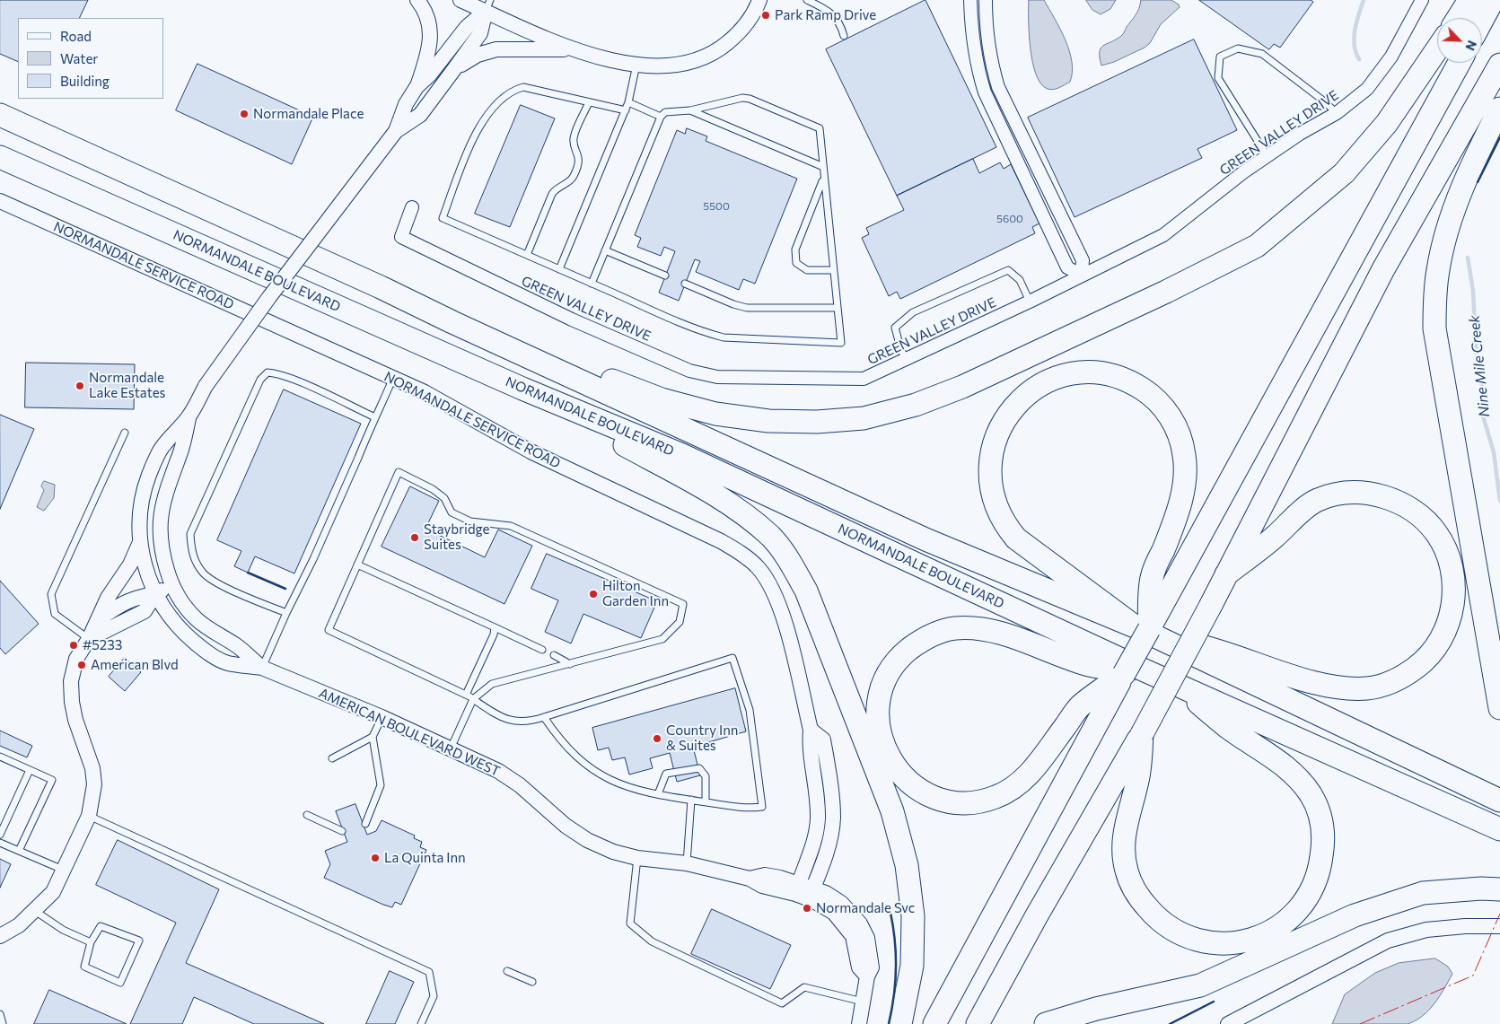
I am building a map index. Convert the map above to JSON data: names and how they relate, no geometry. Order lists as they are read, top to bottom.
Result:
{
  "streets": {
    "highway": ["NORMANDALE BOULEVARD"],
    "street": ["GREEN VALLEY DRIVE", "NORMANDALE SERVICE ROAD", "AMERICAN BOULEVARD WEST"]
  },
  "crossings": [
    ["NORMANDALE SERVICE ROAD", "AMERICAN BOULEVARD WEST"]
  ],
  "water": ["Nine Mile Creek"],
  "places": [
    "Park Ramp Drive",
    "Normandale Place",
    "Normandale Lake Estates",
    "Staybridge Suites",
    "Hilton Garden Inn",
    "#5233",
    "American Blvd",
    "Country Inn & Suites",
    "La Quinta Inn",
    "Normandale Svc"
  ],
  "house_numbers": ["5500", "5600"],
  "legend": ["Road", "Water", "Building"],
  "north": "bottom right"
}
